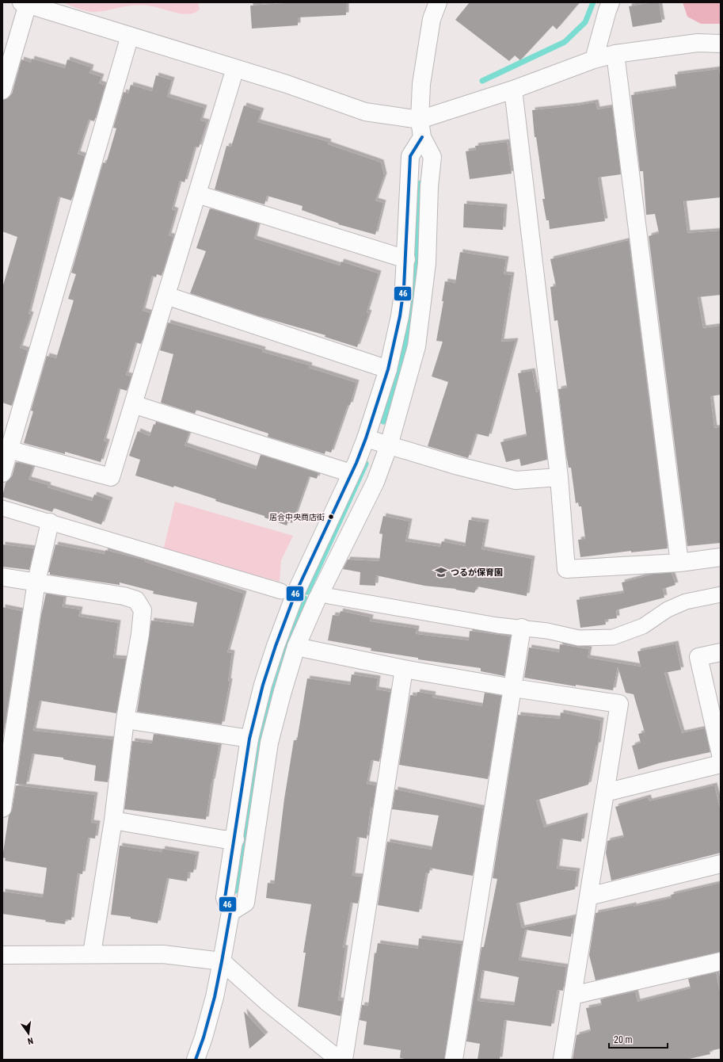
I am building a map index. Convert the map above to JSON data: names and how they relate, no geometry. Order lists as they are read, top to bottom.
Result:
{
  "places": {
    "other": ["居合中央商店街"],
    "school or university": ["つるが保育園"]
  },
  "lines": ["transit line 46"],
  "scale_bar": "20 m",
  "north": "bottom"
}
